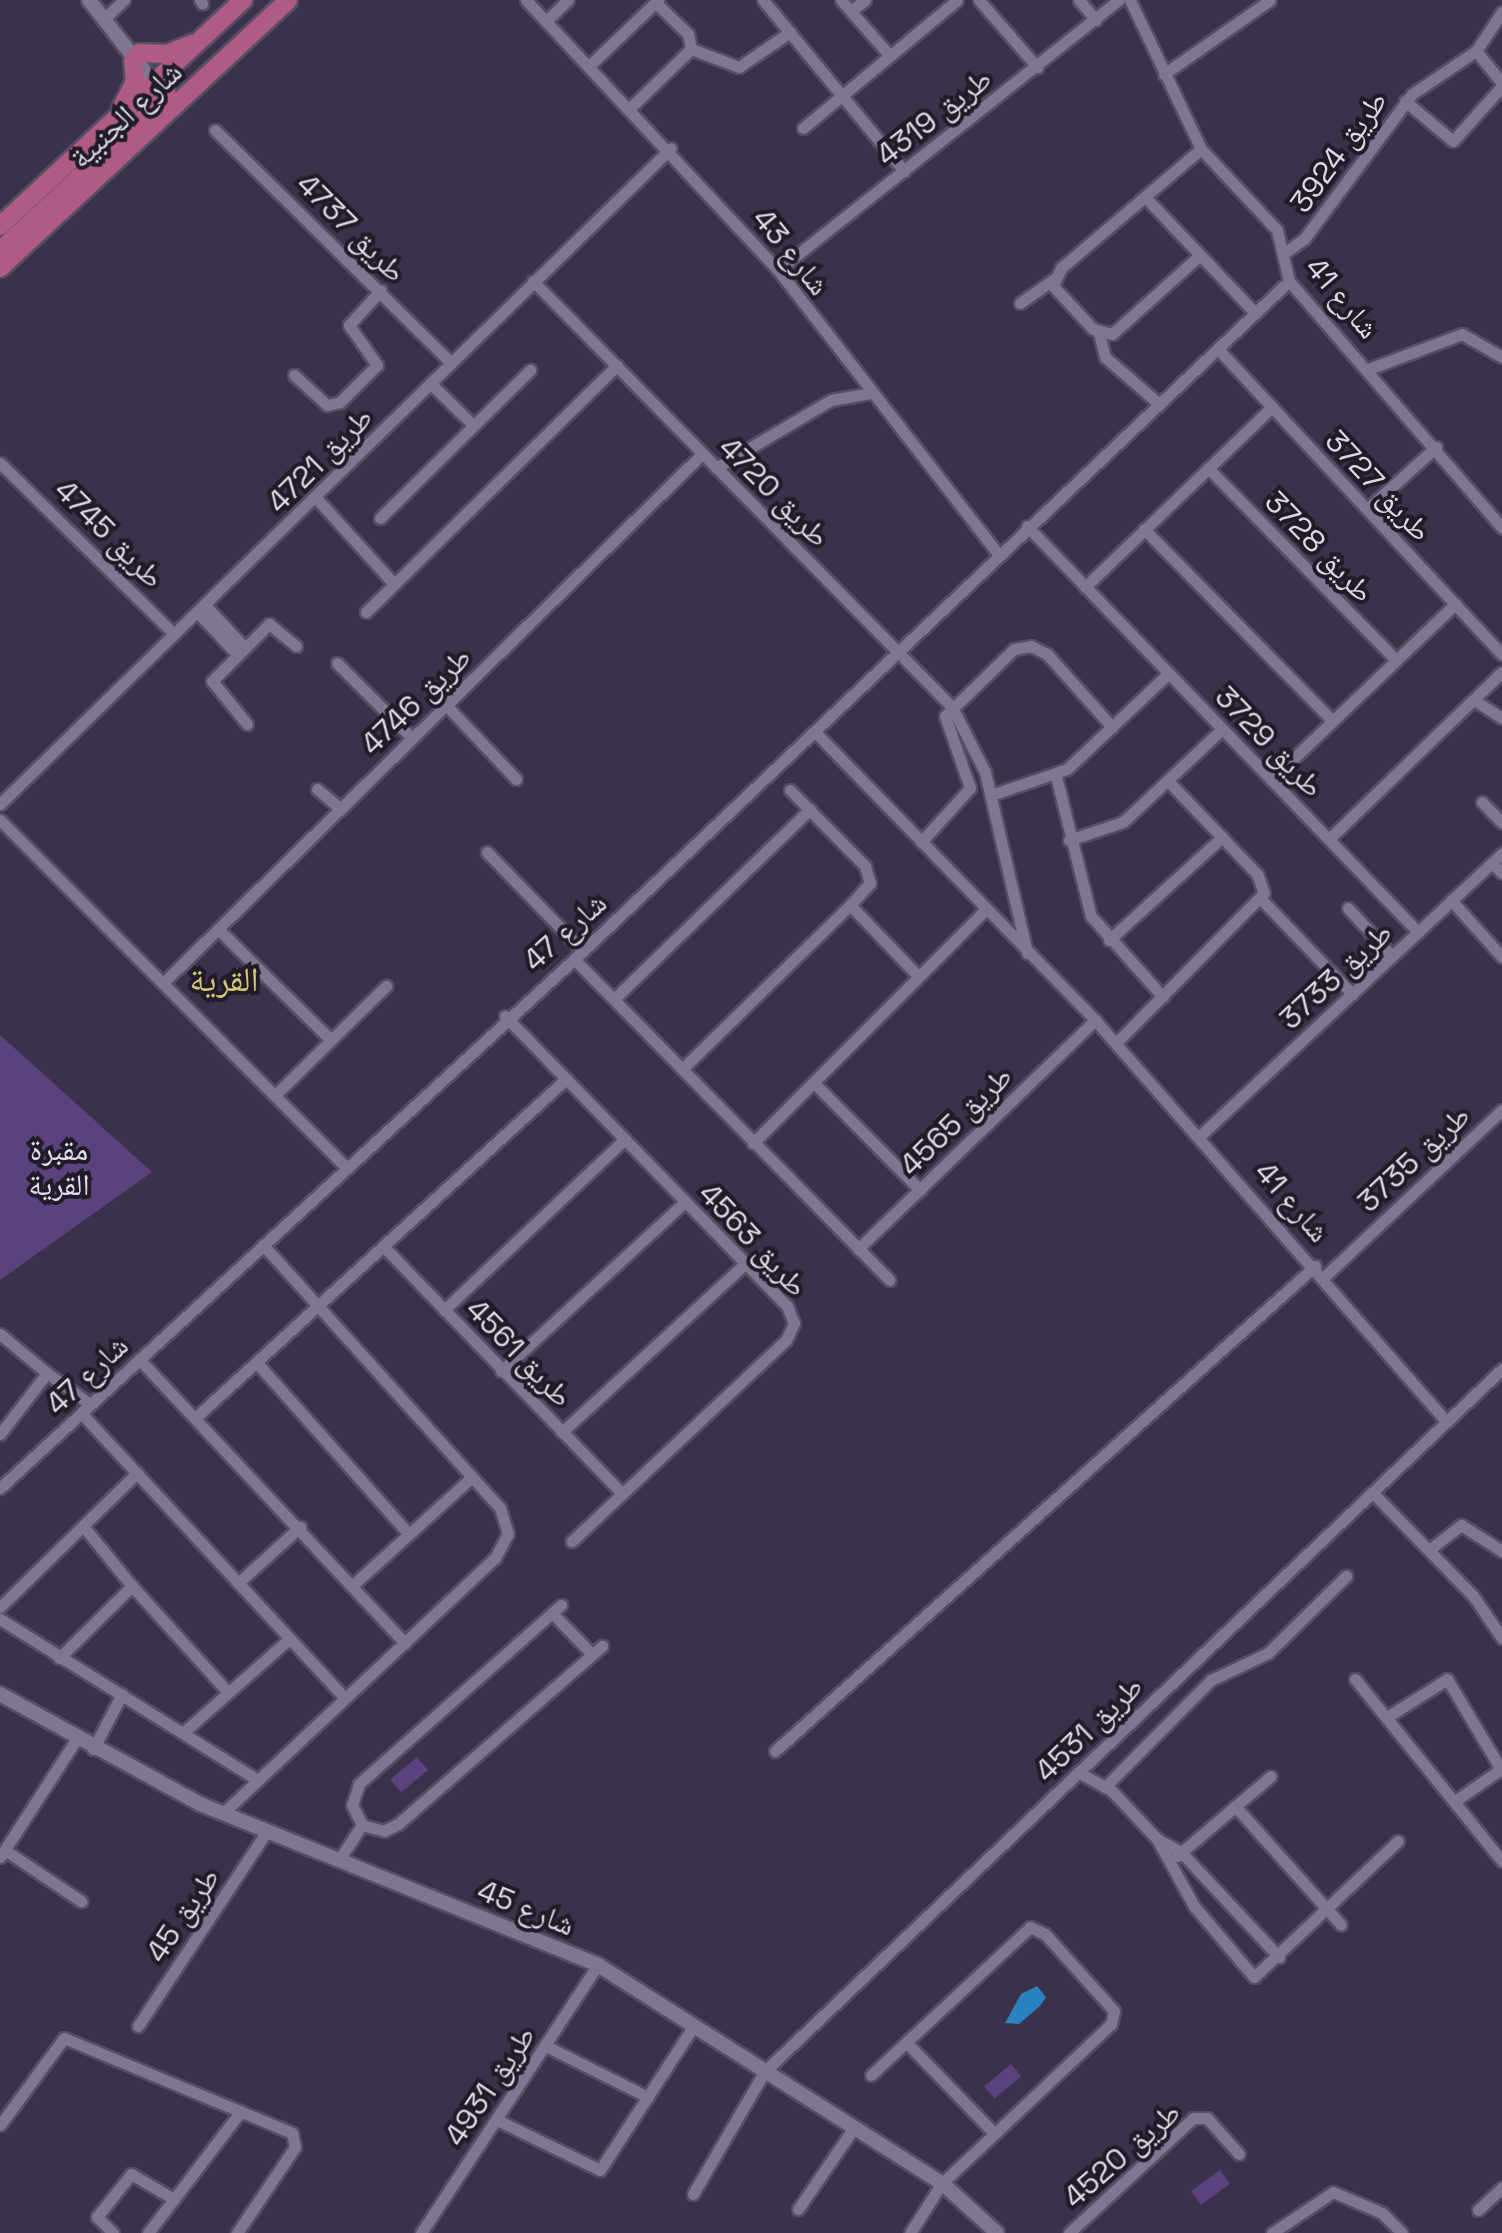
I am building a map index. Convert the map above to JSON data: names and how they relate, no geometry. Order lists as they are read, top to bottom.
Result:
{
  "streets": {
    "main road": ["شارع الجنبية"],
    "street": [
      "طريق 4319",
      "طريق 3924",
      "طريق 4737",
      "شارع 43",
      "شارع 41",
      "طريق 4721",
      "طريق 3727",
      "طريق 4720",
      "طريق 4745",
      "طريق 3728",
      "طريق 4746",
      "طريق 3729",
      "شارع 47",
      "طريق 3733",
      "طريق 4565",
      "طريق 3735",
      "طريق 4563",
      "طريق 4561",
      "طريق 4531",
      "شارع 45",
      "طريق 45",
      "طريق 4931",
      "طريق 4520"
    ]
  },
  "crossings": [
    ["طريق 4319", "شارع 43"],
    ["طريق 3924", "شارع 41"],
    ["طريق 4737", "طريق 4721"],
    ["شارع 43", "طريق 4721"],
    ["شارع 41", "طريق 4720"],
    ["شارع 41", "شارع 47"],
    ["شارع 41", "طريق 3733"],
    ["شارع 41", "طريق 4565"],
    ["شارع 41", "طريق 3735"],
    ["شارع 41", "طريق 4531"],
    ["طريق 4721", "طريق 4720"],
    ["طريق 4721", "طريق 4745"],
    ["طريق 4720", "طريق 4746"],
    ["طريق 3729", "طريق 3733"],
    ["شارع 47", "طريق 4563"],
    ["طريق 4563", "طريق 4561"],
    ["طريق 4531", "شارع 45"],
    ["شارع 45", "طريق 45"],
    ["شارع 45", "طريق 4931"]
  ],
  "districts": ["القرية"],
  "parks": ["مقبرة القرية"]
}
